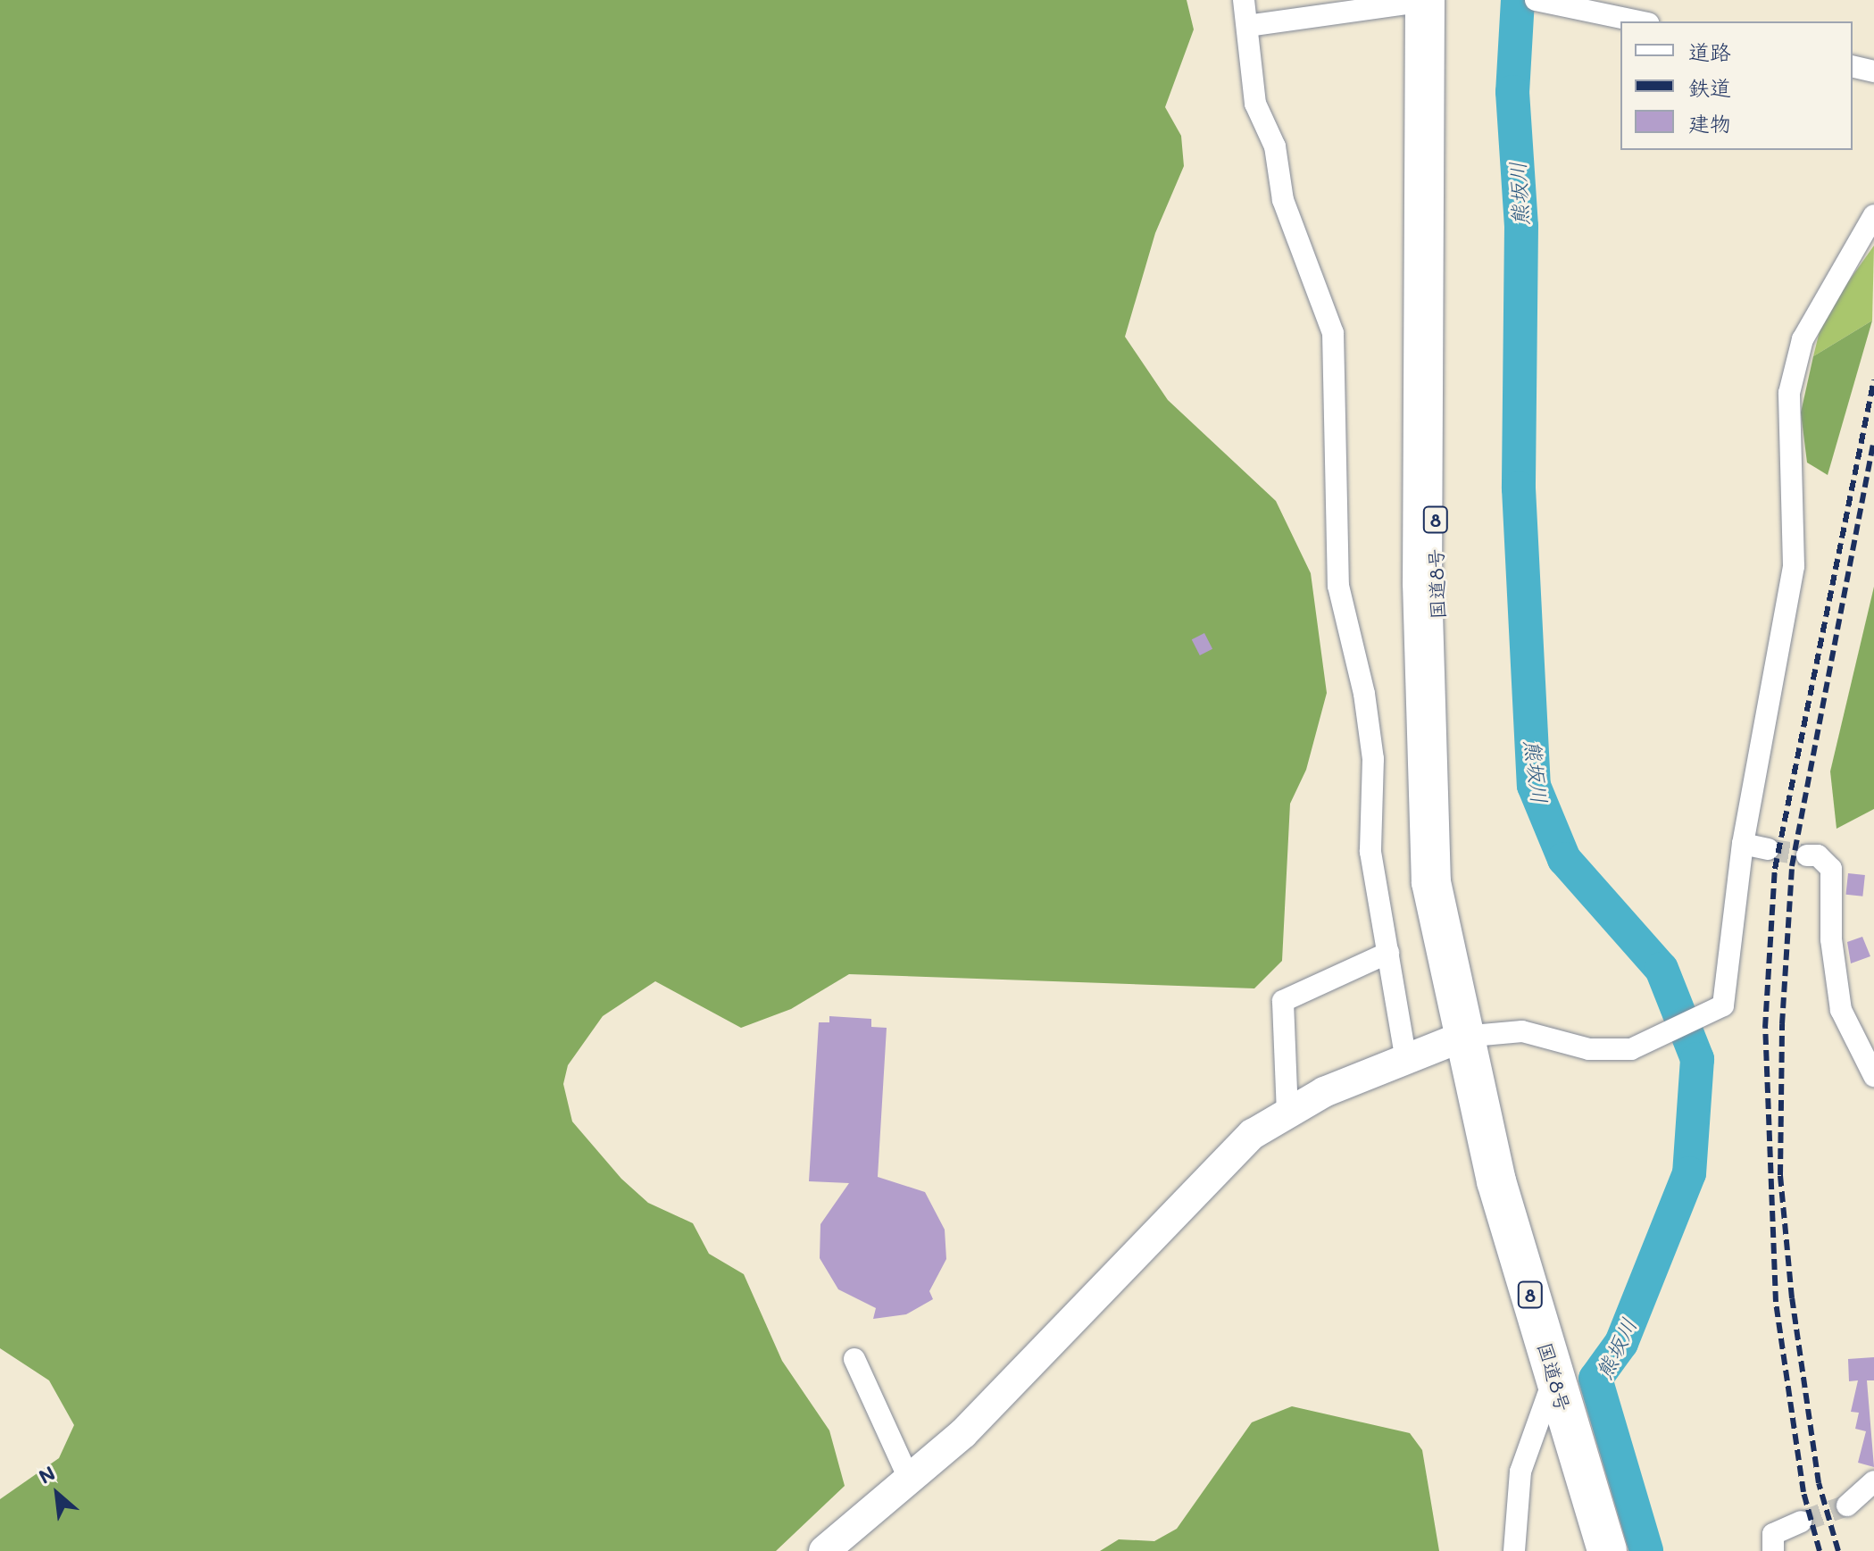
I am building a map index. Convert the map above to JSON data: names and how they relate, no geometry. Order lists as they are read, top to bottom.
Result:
{
  "streets": {
    "highway": ["8", "国道8号"]
  },
  "water": ["熊坂川"],
  "legend": ["道路", "鉄道", "建物"],
  "north": "top left"
}
